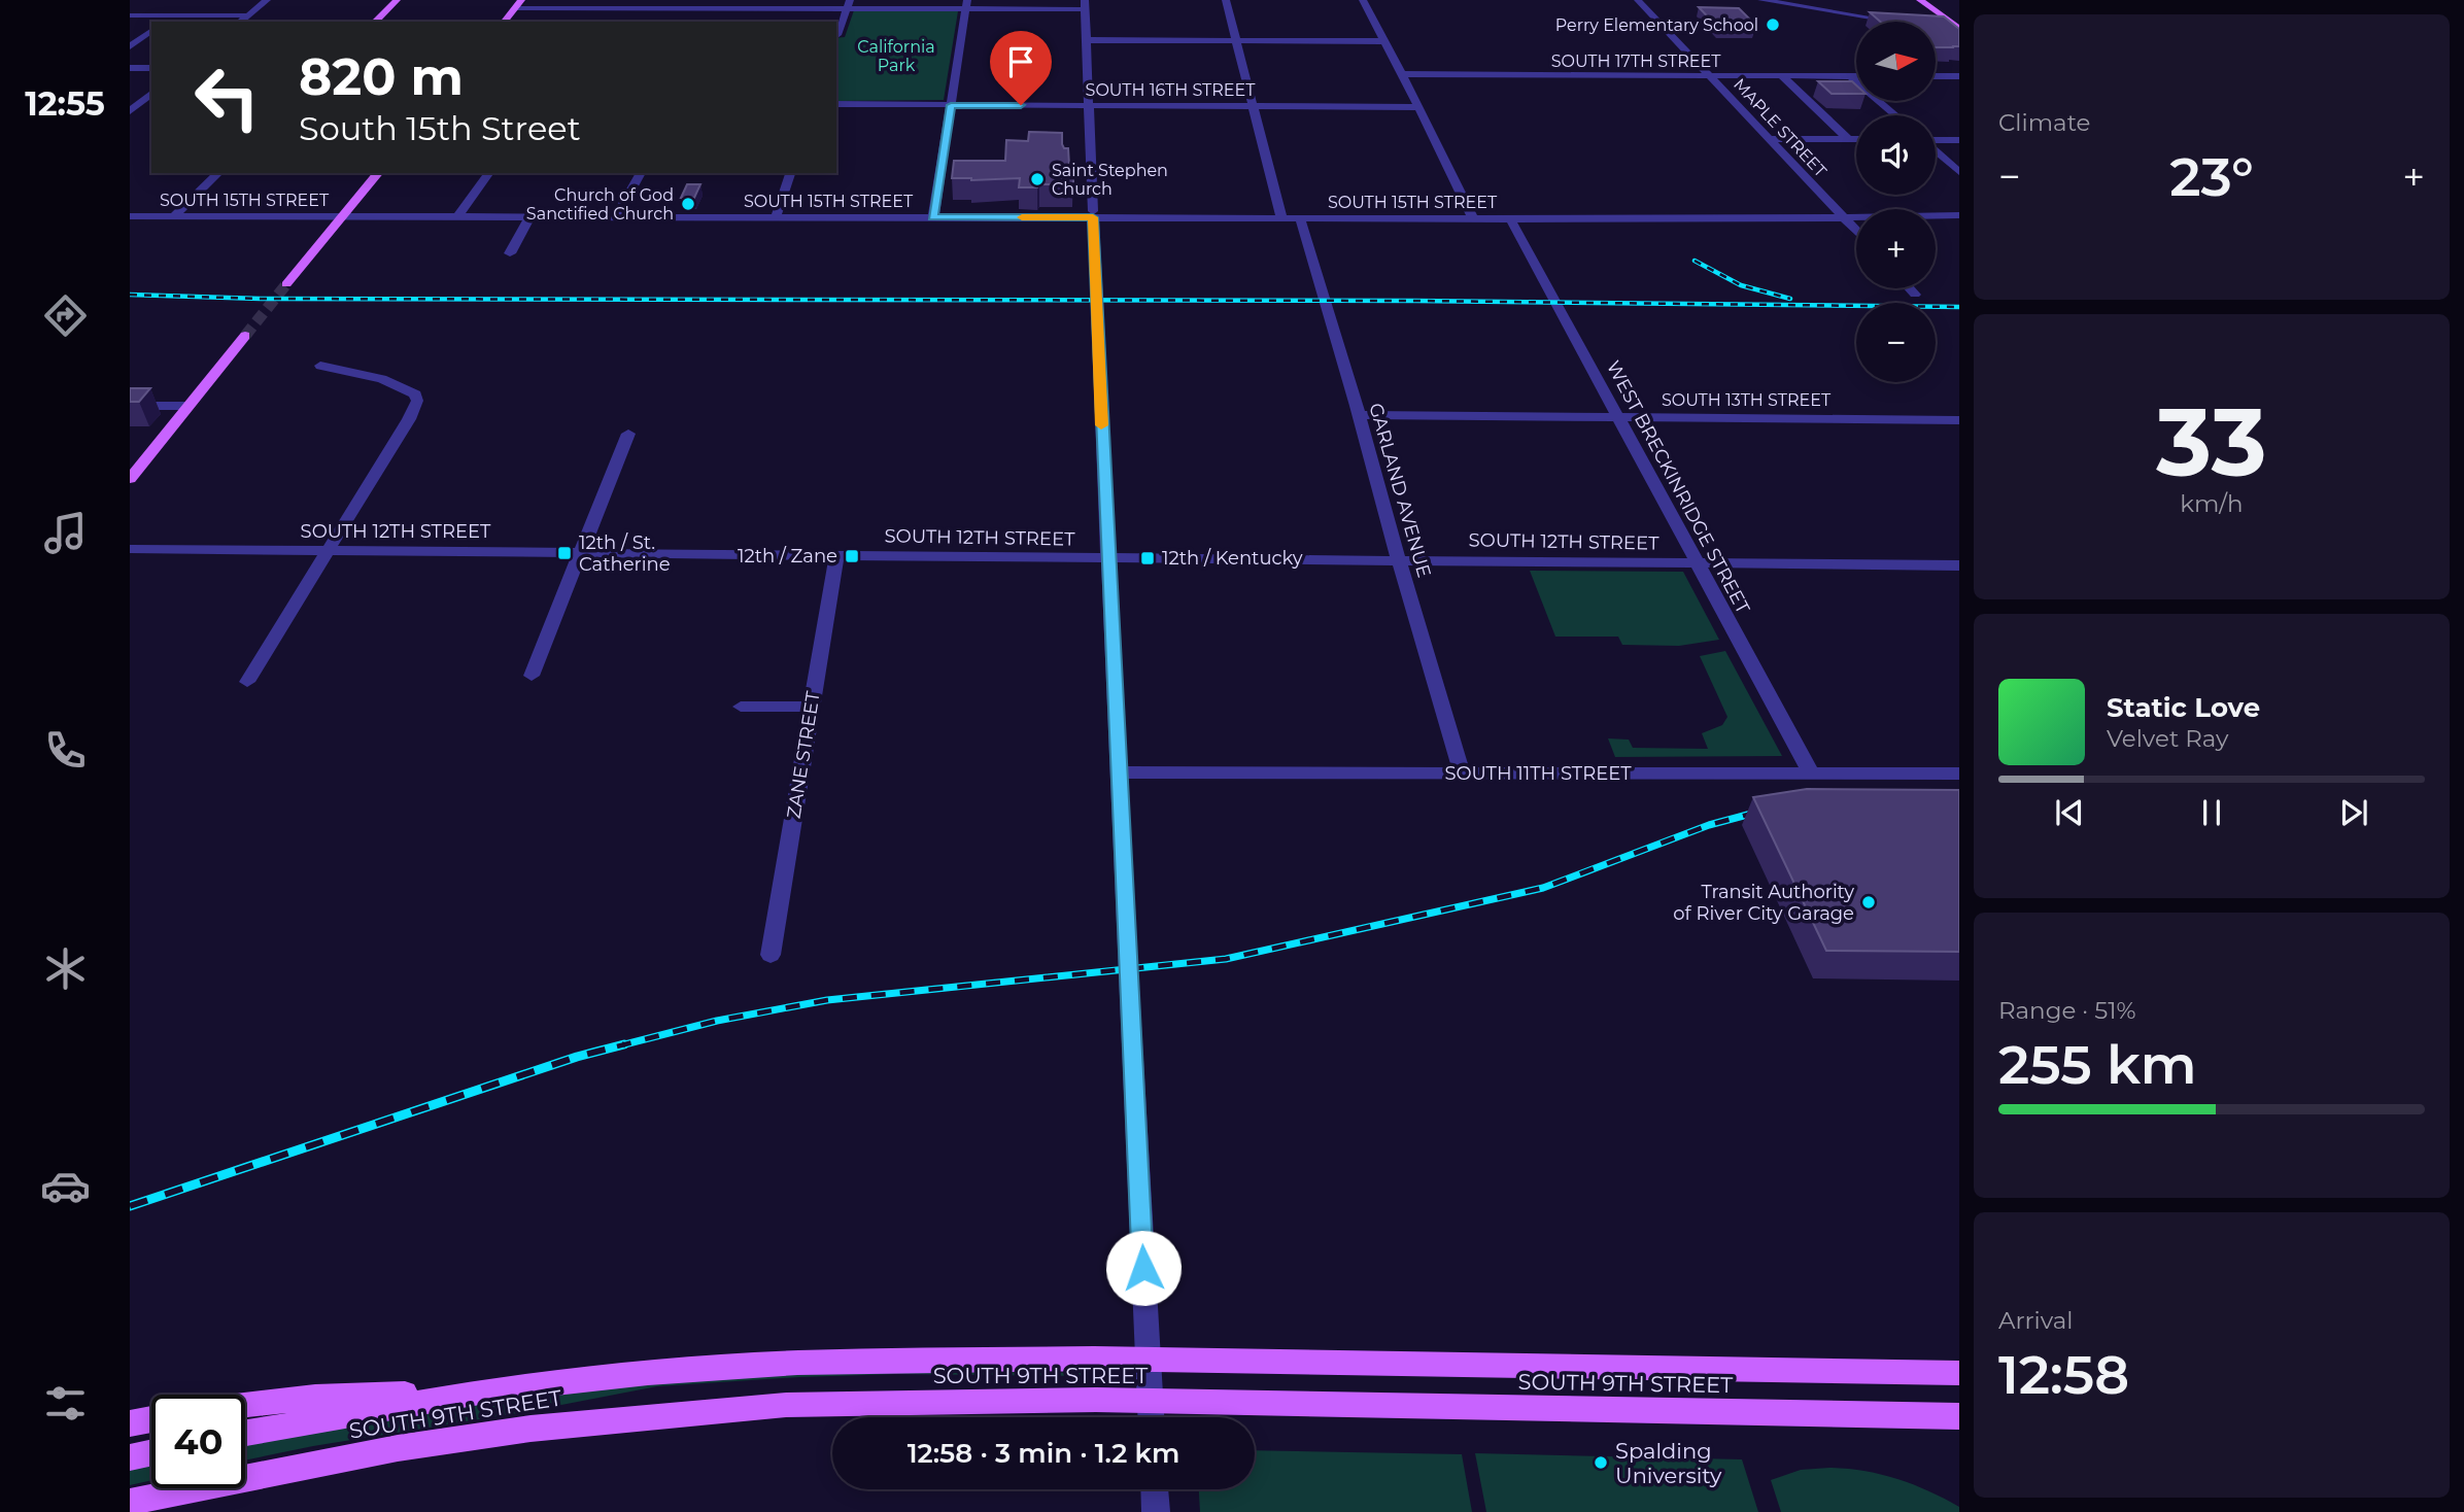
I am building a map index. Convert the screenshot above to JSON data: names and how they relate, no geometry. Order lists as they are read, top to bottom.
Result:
{
  "streets": {
    "main road": ["SOUTH 9TH STREET"],
    "street": [
      "SOUTH 17TH STREET",
      "SOUTH 16TH STREET",
      "MAPLE STREET",
      "SOUTH 15TH STREET",
      "SOUTH 13TH STREET",
      "WEST BRECKINRIDGE STREET",
      "GARLAND AVENUE",
      "SOUTH 12TH STREET",
      "ZANE STREET",
      "SOUTH 11TH STREET"
    ]
  },
  "crossings": [
    ["SOUTH 17TH STREET", "MAPLE STREET"],
    ["MAPLE STREET", "SOUTH 15TH STREET"],
    ["SOUTH 15TH STREET", "WEST BRECKINRIDGE STREET"],
    ["SOUTH 15TH STREET", "GARLAND AVENUE"],
    ["SOUTH 13TH STREET", "WEST BRECKINRIDGE STREET"],
    ["SOUTH 13TH STREET", "GARLAND AVENUE"],
    ["WEST BRECKINRIDGE STREET", "SOUTH 12TH STREET"],
    ["WEST BRECKINRIDGE STREET", "SOUTH 11TH STREET"],
    ["GARLAND AVENUE", "SOUTH 12TH STREET"],
    ["GARLAND AVENUE", "SOUTH 11TH STREET"],
    ["SOUTH 12TH STREET", "ZANE STREET"]
  ],
  "parks": ["California Park"],
  "places": {
    "other": [
      "Perry Elementary School",
      "Saint Stephen Church",
      "Church of God Sanctified Church",
      "Transit Authority of River City Garage",
      "Spalding University"
    ],
    "transit": ["12th / St. Catherine", "12th / Zane", "12th / Kentucky"]
  },
  "north": "right",
  "page": {
    "tabs": "12:55",
    "tile": [
      "Climate",
      ["33", "km/h"],
      ["Range · 51%", "255 km"],
      ["Arrival", "12:58"]
    ],
    "map_buttons": ["+", "−"],
    "turn": ["820 m", "South 15th Street"],
    "heat": ["−", "23°", "+"],
    "song": ["Static Love", "Velvet Ray"],
    "limit": "40",
    "trip": "12:58 · 3 min · 1.2 km"
  }
}
